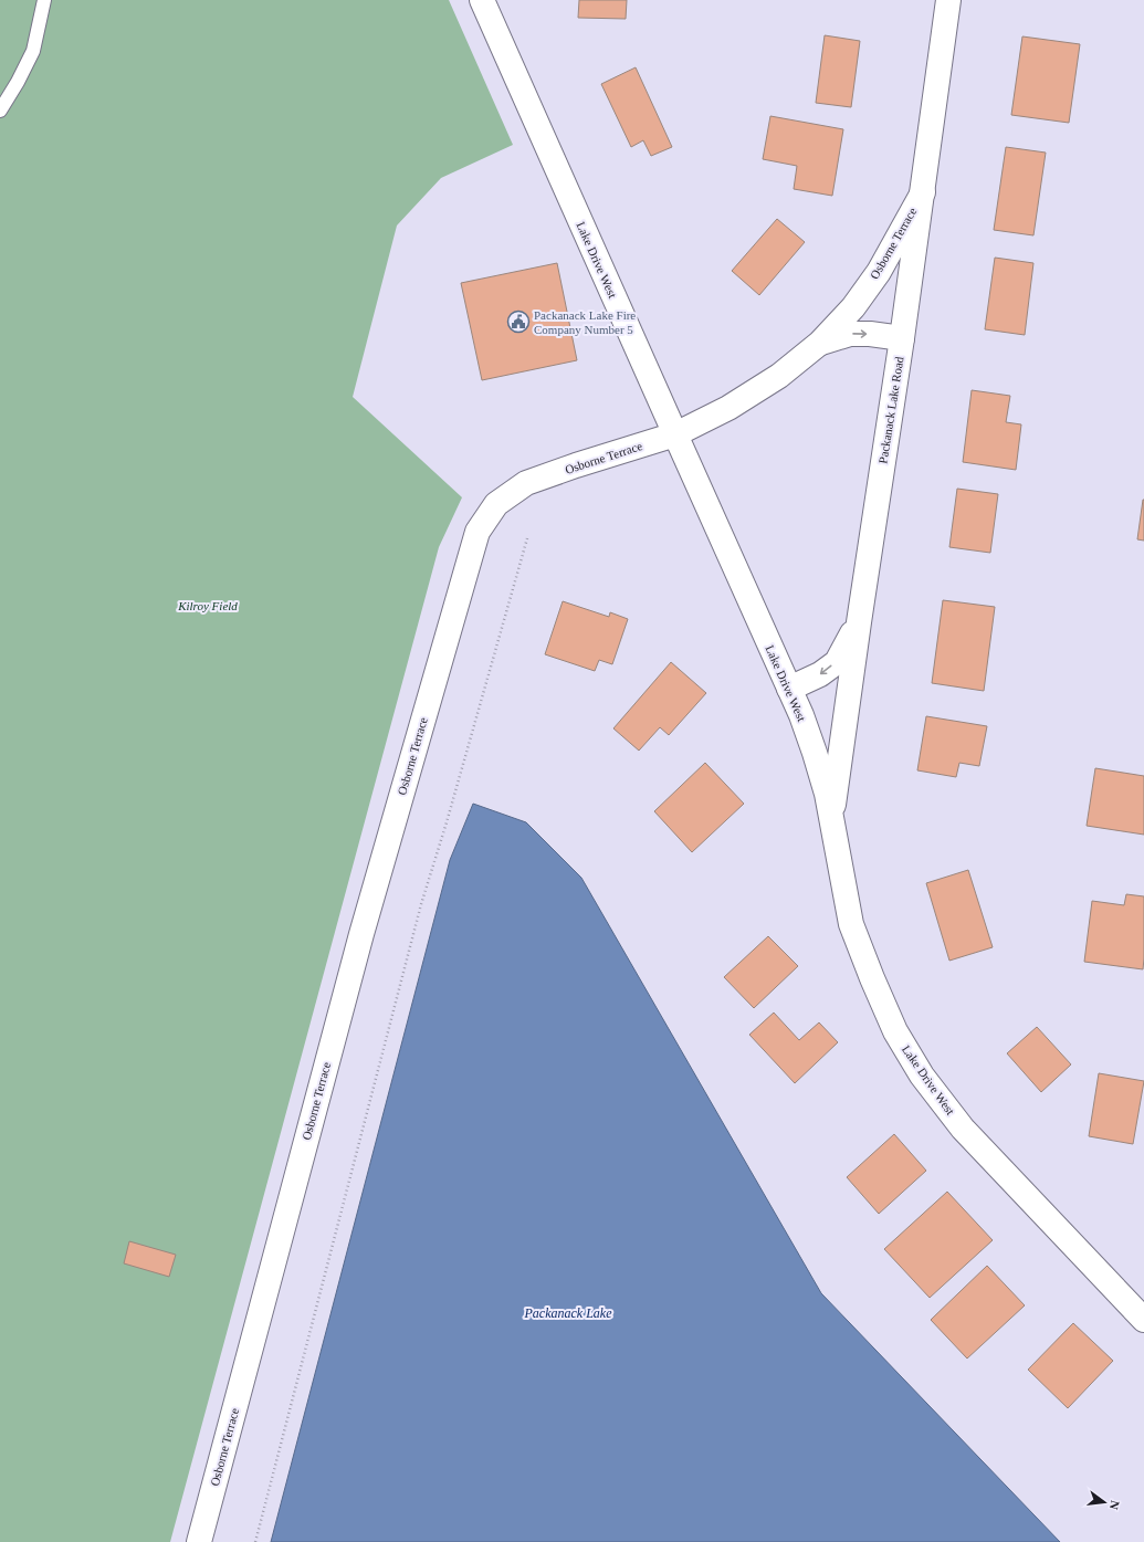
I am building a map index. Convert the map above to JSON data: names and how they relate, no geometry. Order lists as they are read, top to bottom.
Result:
{
  "streets": {
    "street": ["Osborne Terrace", "Lake Drive West", "Packanack Lake Road"]
  },
  "crossings": [
    ["Osborne Terrace", "Lake Drive West"],
    ["Osborne Terrace", "Packanack Lake Road"],
    ["Lake Drive West", "Packanack Lake Road"]
  ],
  "water": ["Packanack Lake"],
  "parks": ["Kilroy Field"],
  "places": {
    "public building": ["Packanack Lake Fire Company Number 5"]
  },
  "north": "right"
}
